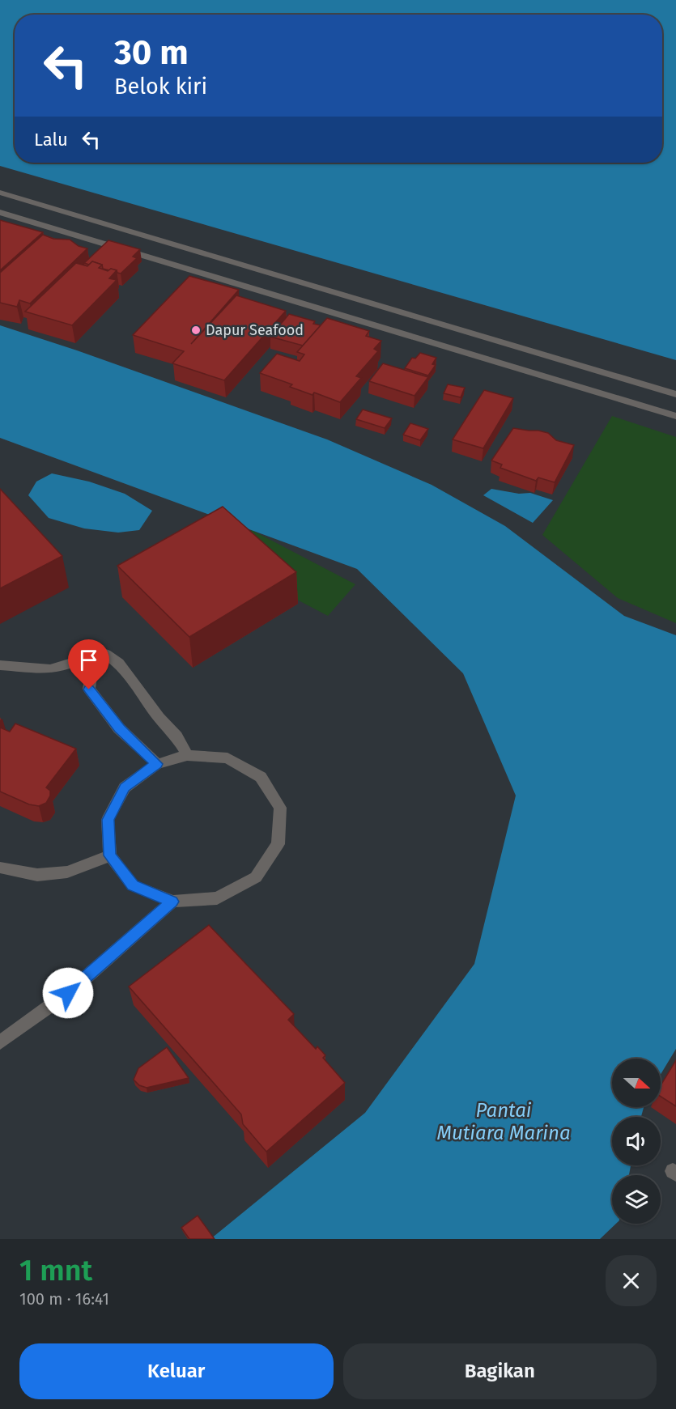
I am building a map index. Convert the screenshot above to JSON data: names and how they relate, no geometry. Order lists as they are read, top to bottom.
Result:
{
  "water": ["Pantai Mutiara Marina"],
  "places": ["Dapur Seafood"],
  "north": "right",
  "page": {
    "turn": ["30 m", "Belok kiri"],
    "then": "Lalu",
    "heading": ["1 mnt", "100 m · 16:41"],
    "buttons": ["Keluar", "Bagikan"]
  }
}
